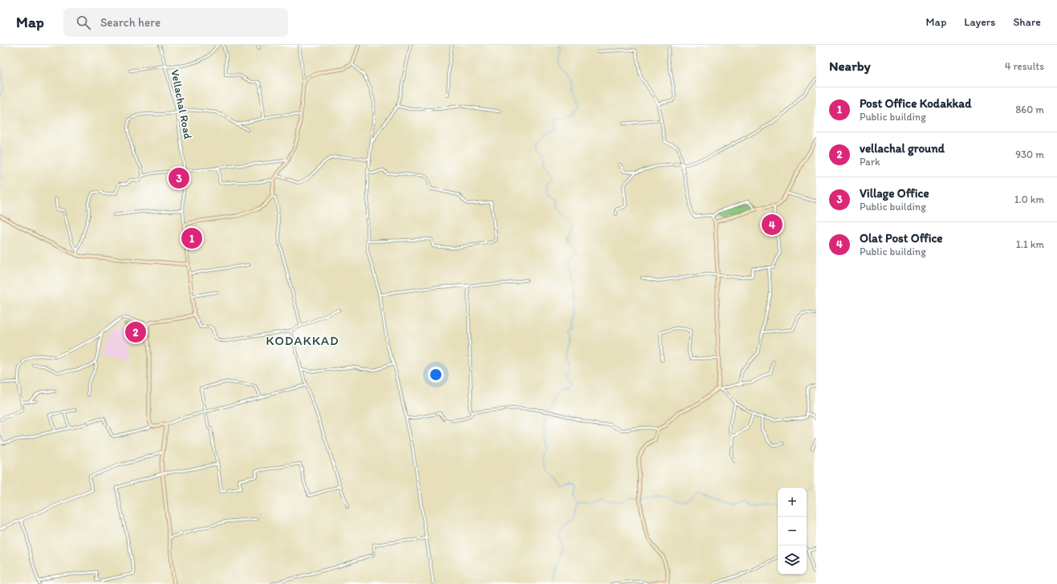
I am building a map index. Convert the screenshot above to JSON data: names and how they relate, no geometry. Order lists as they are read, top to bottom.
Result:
{
  "streets": {
    "street": ["Vellachal Road"]
  },
  "districts": ["KODAKKAD"],
  "page": {
    "header": "Map",
    "search": "Search here",
    "nav": ["Map", "Layers", "Share"],
    "heading": ["Nearby", "4 results"],
    "list": [
      {
        "mark": "1",
        "name": "Post Office Kodakkad",
        "note": "Public building",
        "value": "860 m"
      },
      {
        "mark": "2",
        "name": "vellachal ground",
        "note": "Park",
        "value": "930 m"
      },
      {
        "mark": "3",
        "name": "Village Office",
        "note": "Public building",
        "value": "1.0 km"
      },
      {
        "mark": "4",
        "name": "Olat Post Office",
        "note": "Public building",
        "value": "1.1 km"
      }
    ],
    "pins": [
      "3",
      "4",
      "1",
      "2"
    ],
    "map_buttons": ["+", "−"]
  }
}
